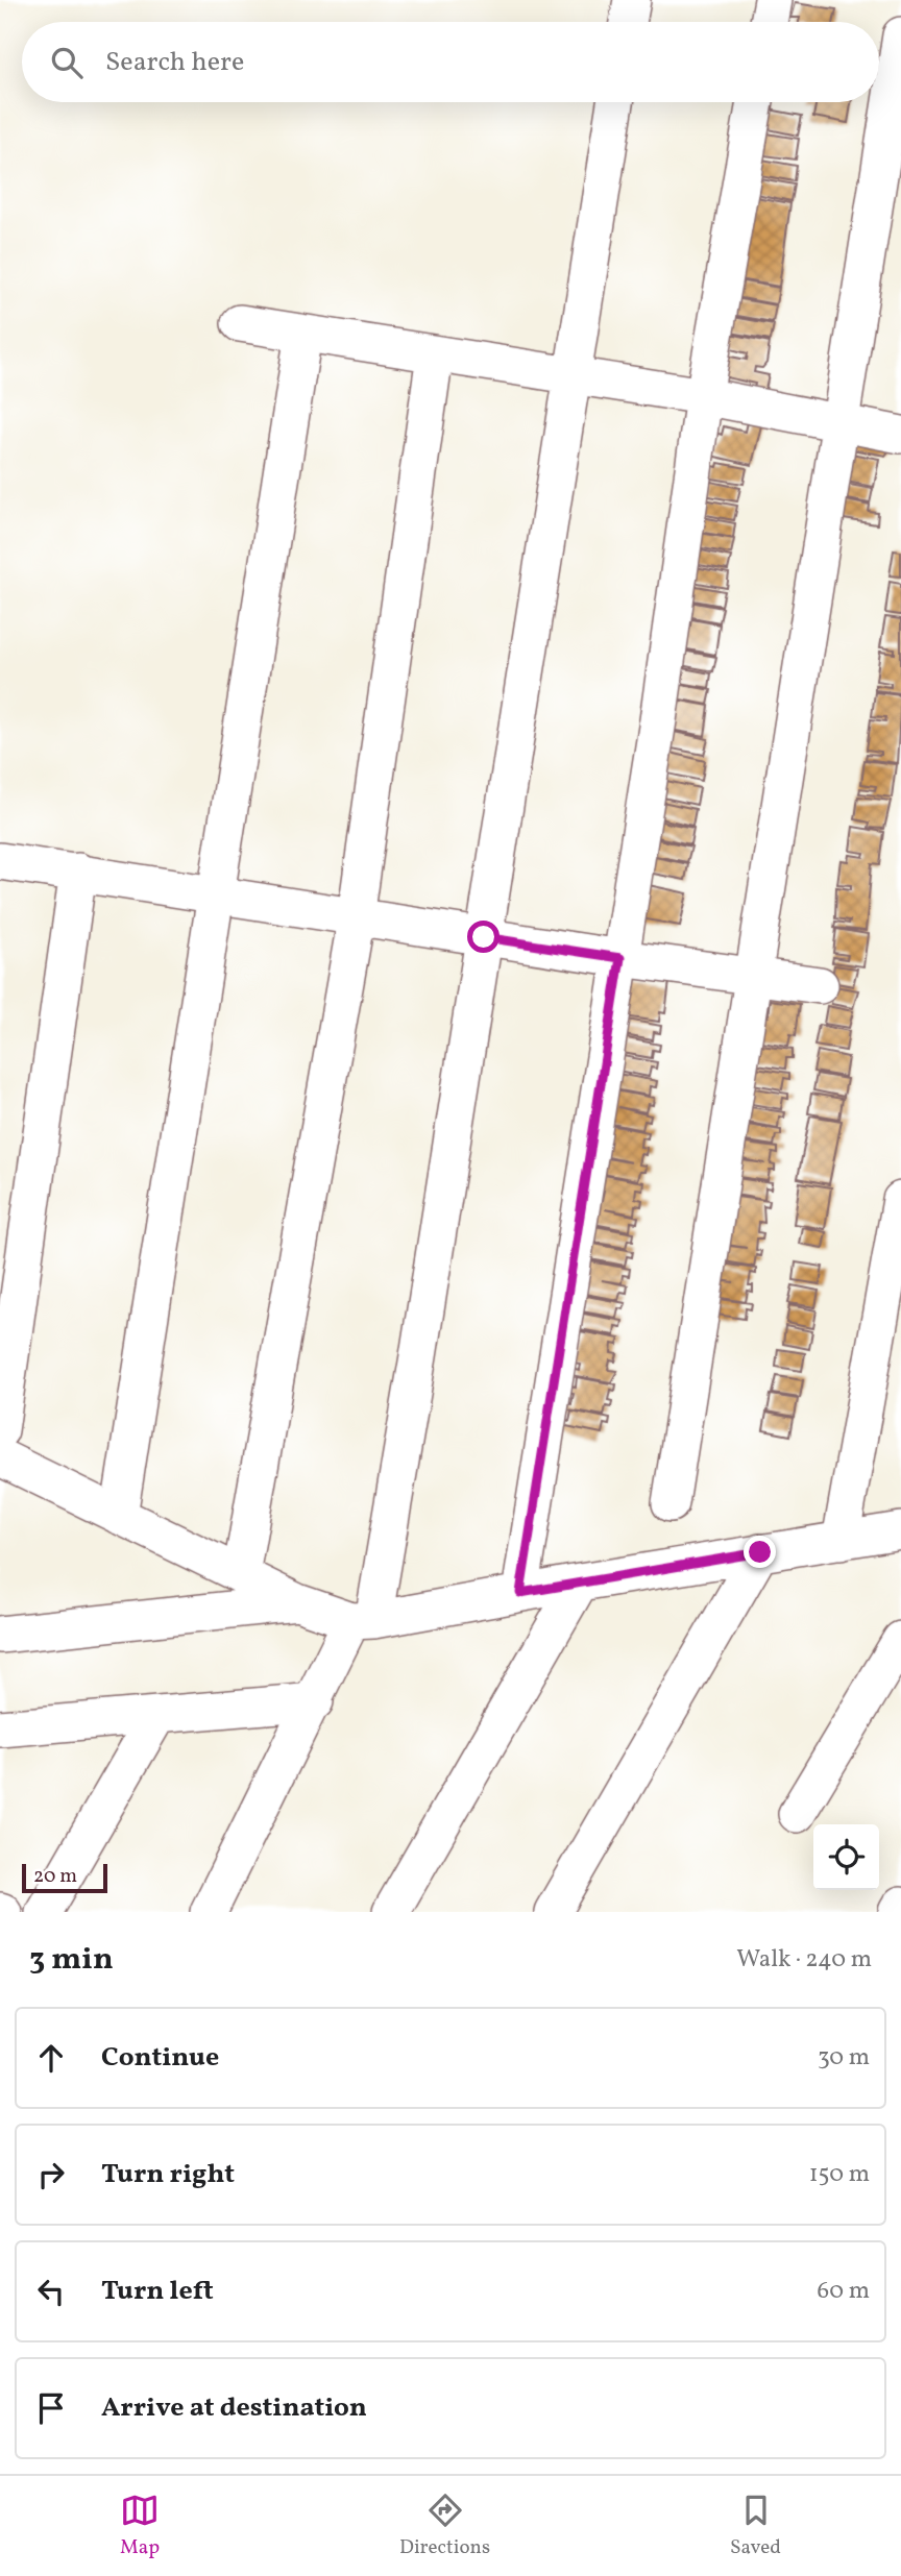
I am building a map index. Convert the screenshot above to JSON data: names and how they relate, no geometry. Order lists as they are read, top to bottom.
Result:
{
  "scale_bar": "20 m",
  "page": {
    "search": "Search here",
    "scale": "20 m",
    "heading": ["3 min", "Walk · 240 m"],
    "list": [
      ["Continue", "30 m"],
      ["Turn right", "150 m"],
      ["Turn left", "60 m"],
      "Arrive at destination"
    ],
    "nav": ["Map", "Directions", "Saved"]
  }
}
